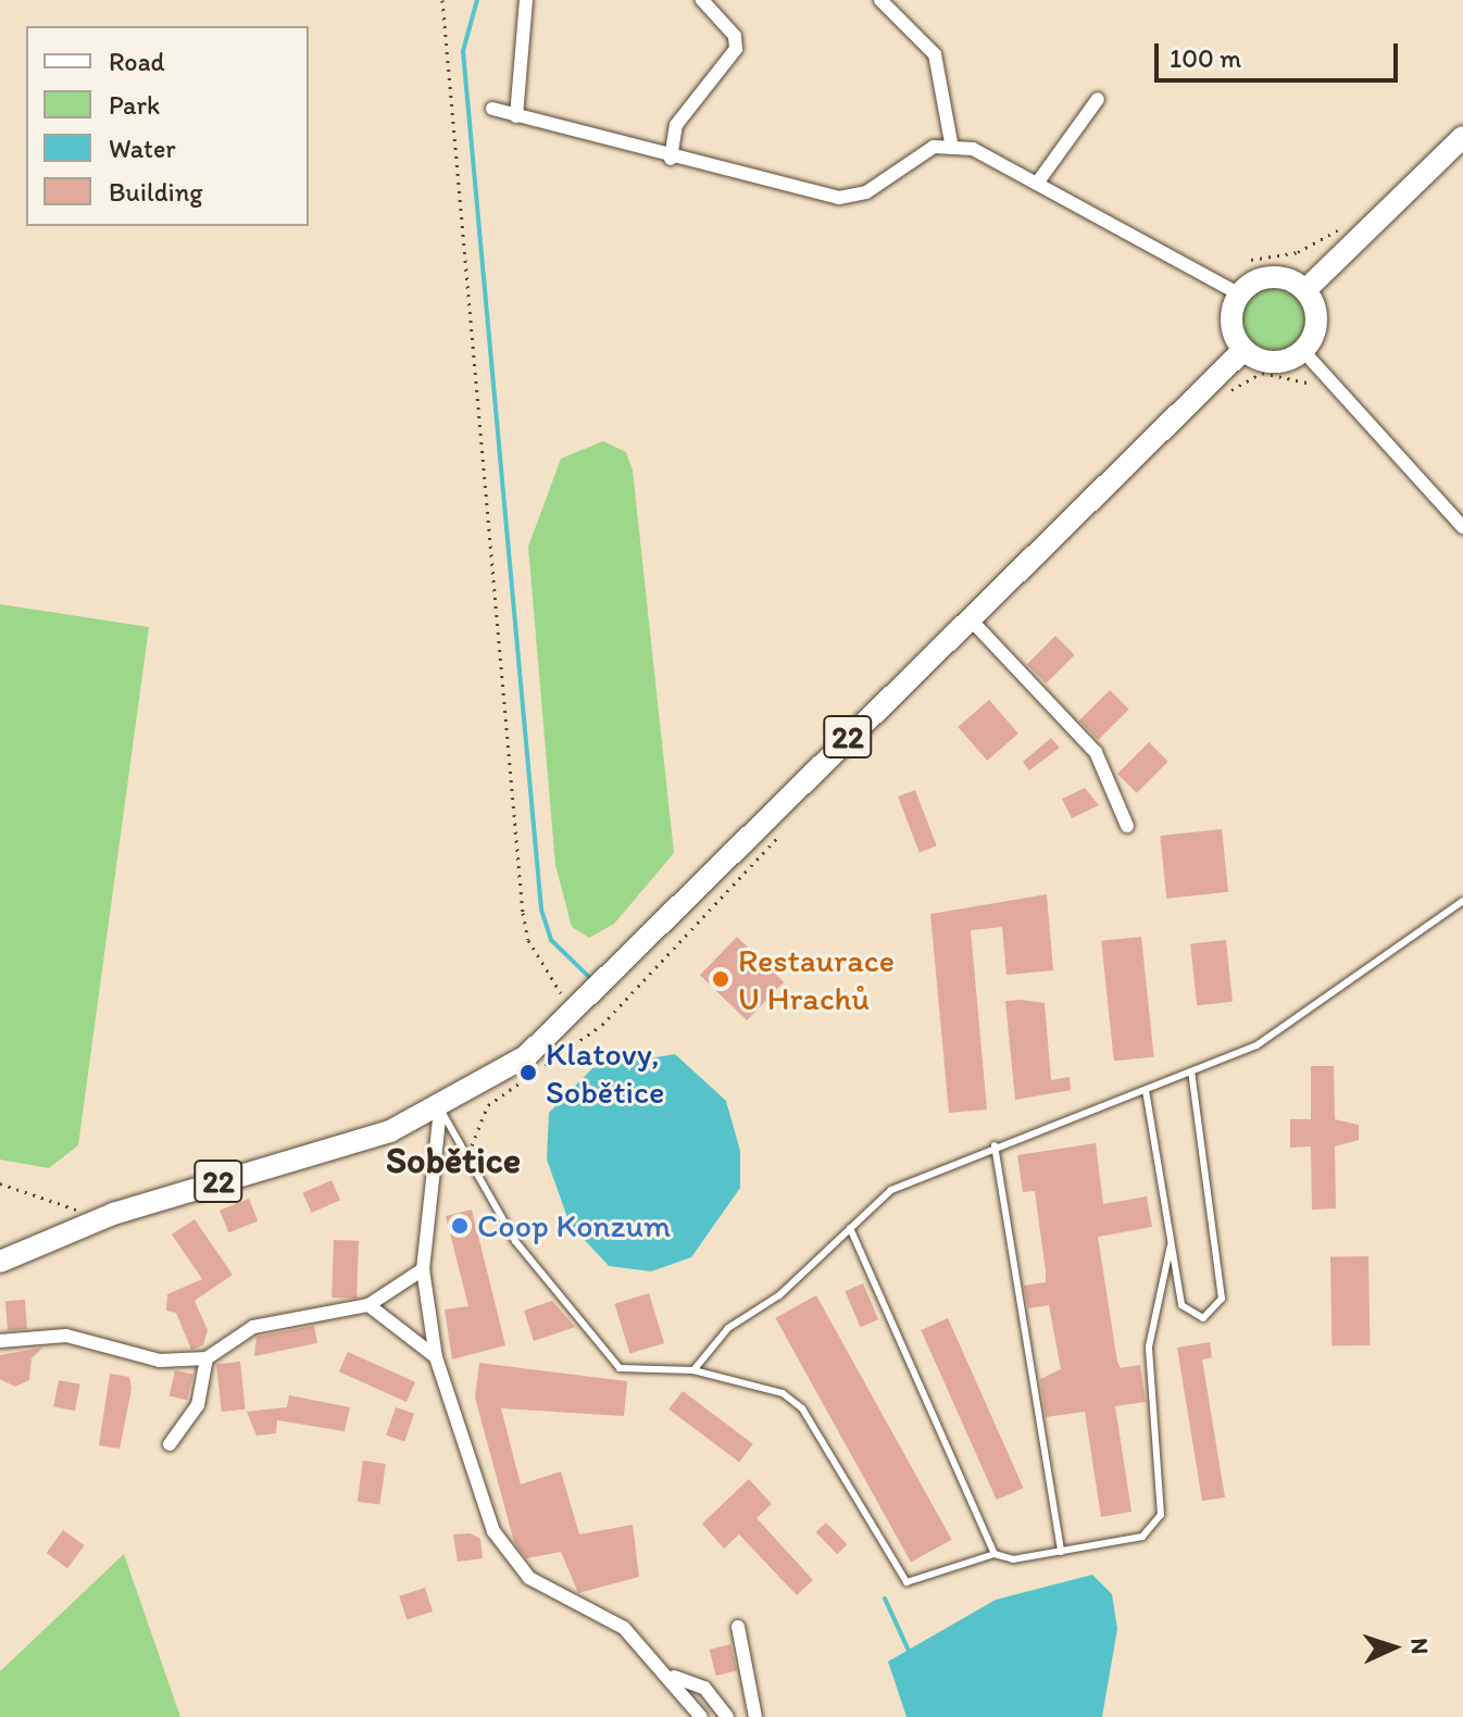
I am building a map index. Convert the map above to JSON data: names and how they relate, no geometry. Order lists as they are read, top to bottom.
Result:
{
  "streets": {
    "main road": ["22"]
  },
  "districts": ["Sobětice"],
  "places": ["Restaurace U Hrachů", "Klatovy, Sobětice", "Coop Konzum"],
  "legend": [
    "Road",
    "Park",
    "Water",
    "Building"
  ],
  "scale_bar": "100 m",
  "north": "right"
}
